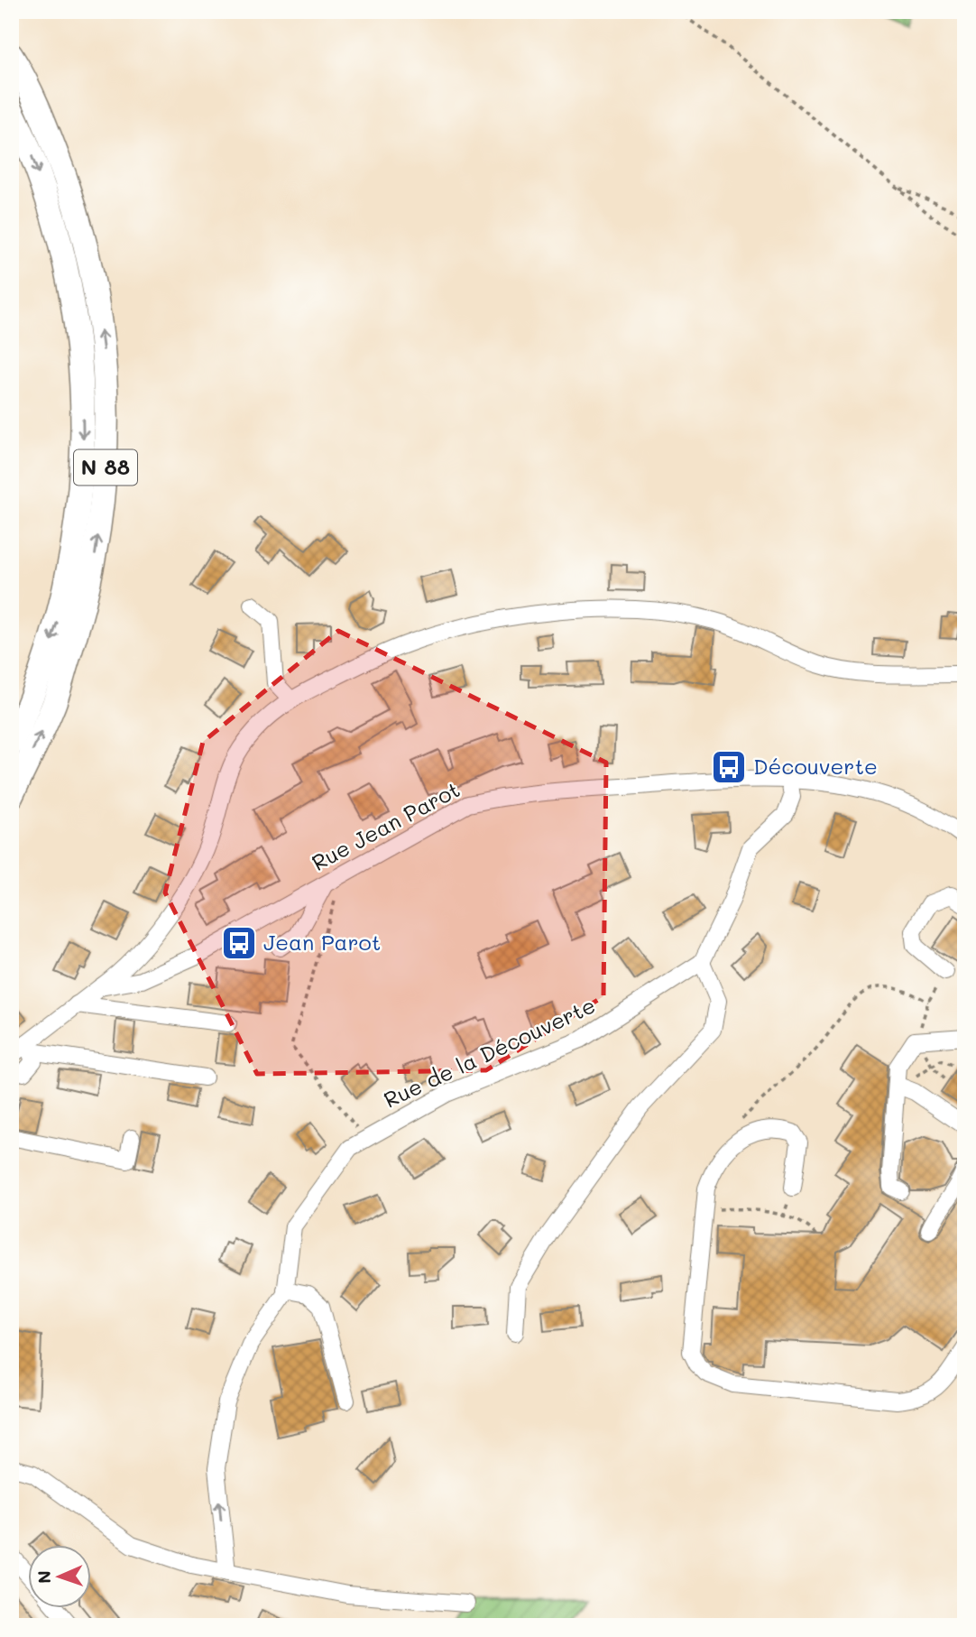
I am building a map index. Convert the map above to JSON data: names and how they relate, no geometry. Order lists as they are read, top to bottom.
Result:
{
  "streets": {
    "highway": ["N 88"],
    "street": ["Rue Jean Parot", "Rue de la Découverte"]
  },
  "places": {
    "bus stop": ["Découverte", "Jean Parot"]
  },
  "north": "left"
}
